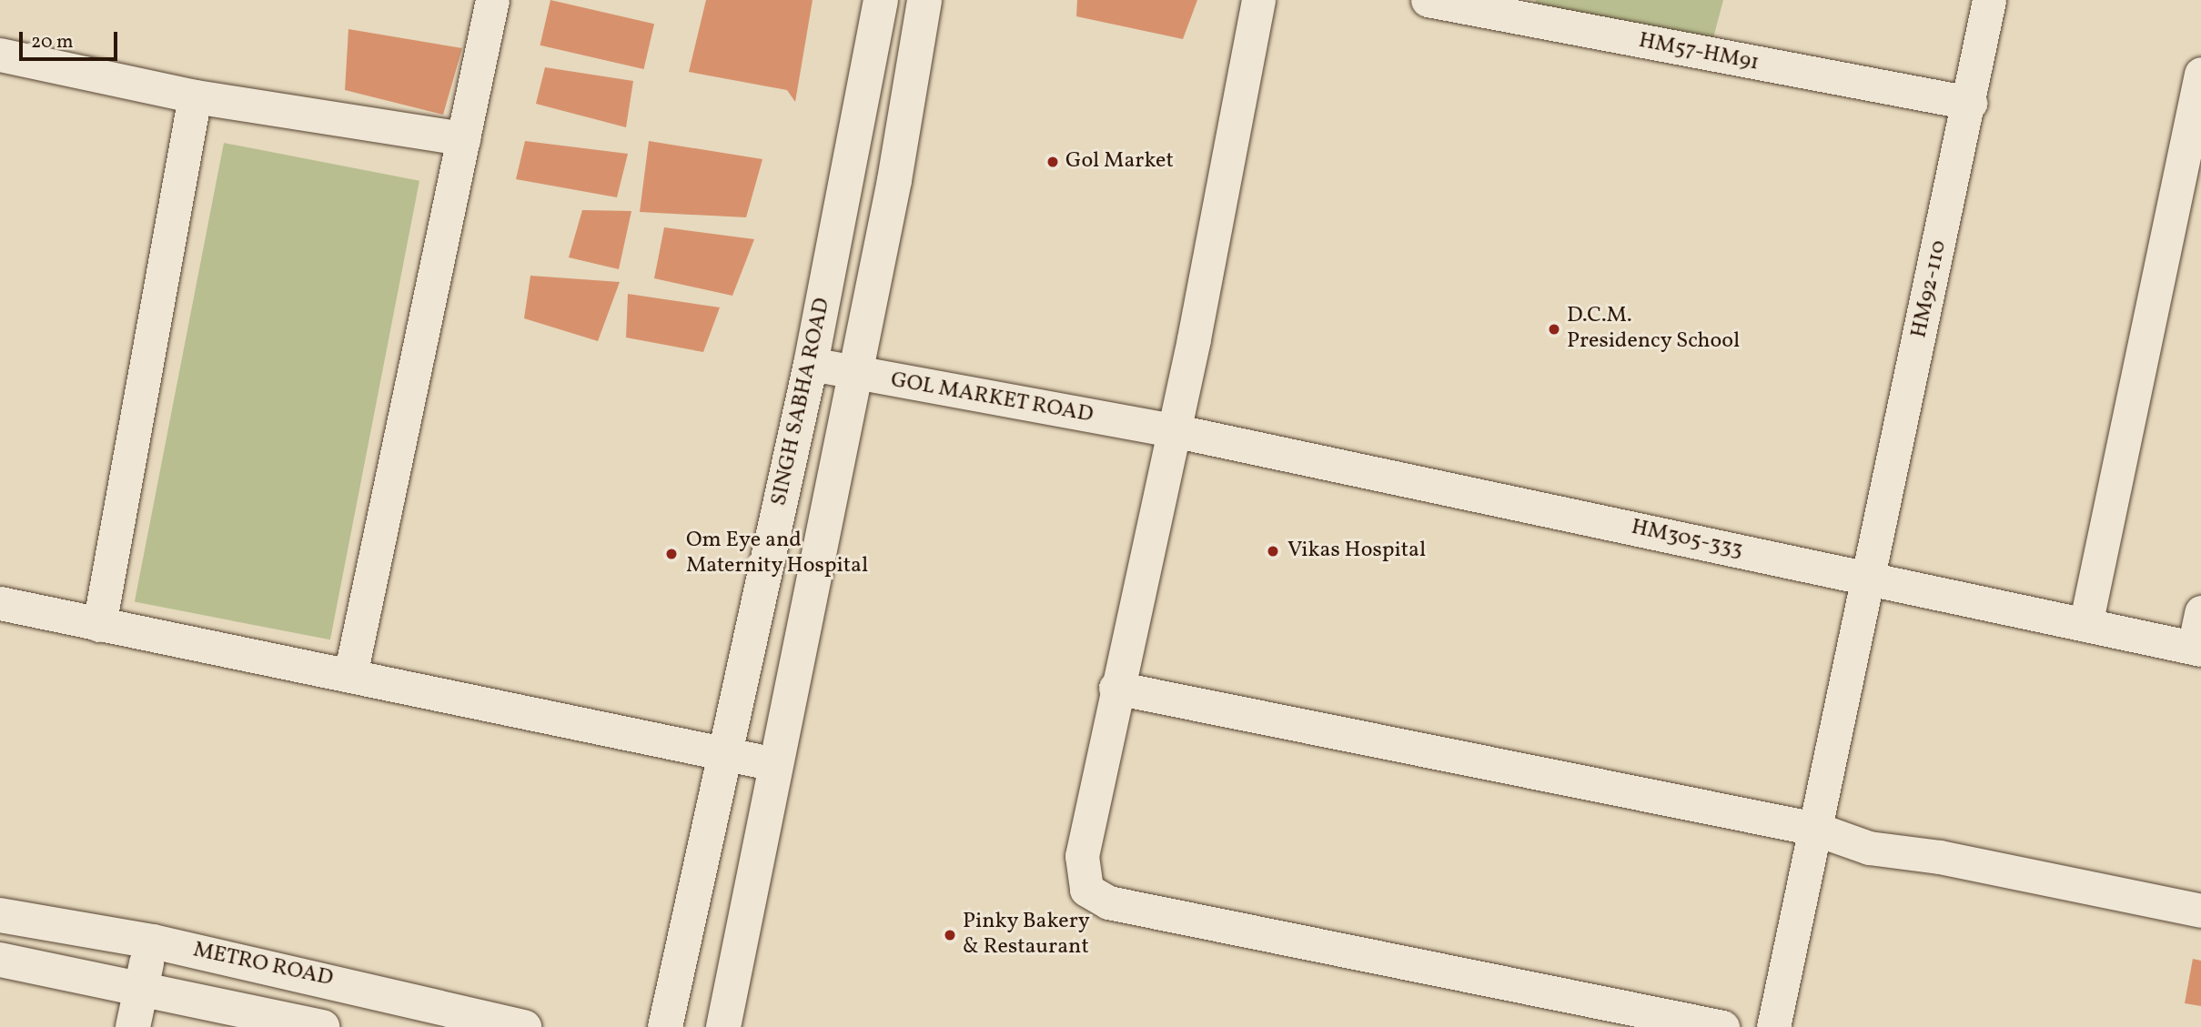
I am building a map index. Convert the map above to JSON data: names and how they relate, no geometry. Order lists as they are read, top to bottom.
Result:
{
  "streets": {
    "street": [
      "HM57-HM91",
      "HM92-110",
      "GOL MARKET ROAD",
      "SINGH SABHA ROAD",
      "HM305-333",
      "METRO ROAD"
    ]
  },
  "crossings": [
    ["HM57-HM91", "HM92-110"],
    ["HM92-110", "HM305-333"],
    ["GOL MARKET ROAD", "SINGH SABHA ROAD"],
    ["GOL MARKET ROAD", "HM305-333"]
  ],
  "places": [
    "Gol Market",
    "D.C.M. Presidency School",
    "Vikas Hospital",
    "Om Eye and Maternity Hospital",
    "Pinky Bakery & Restaurant"
  ],
  "scale_bar": "20 m"
}
